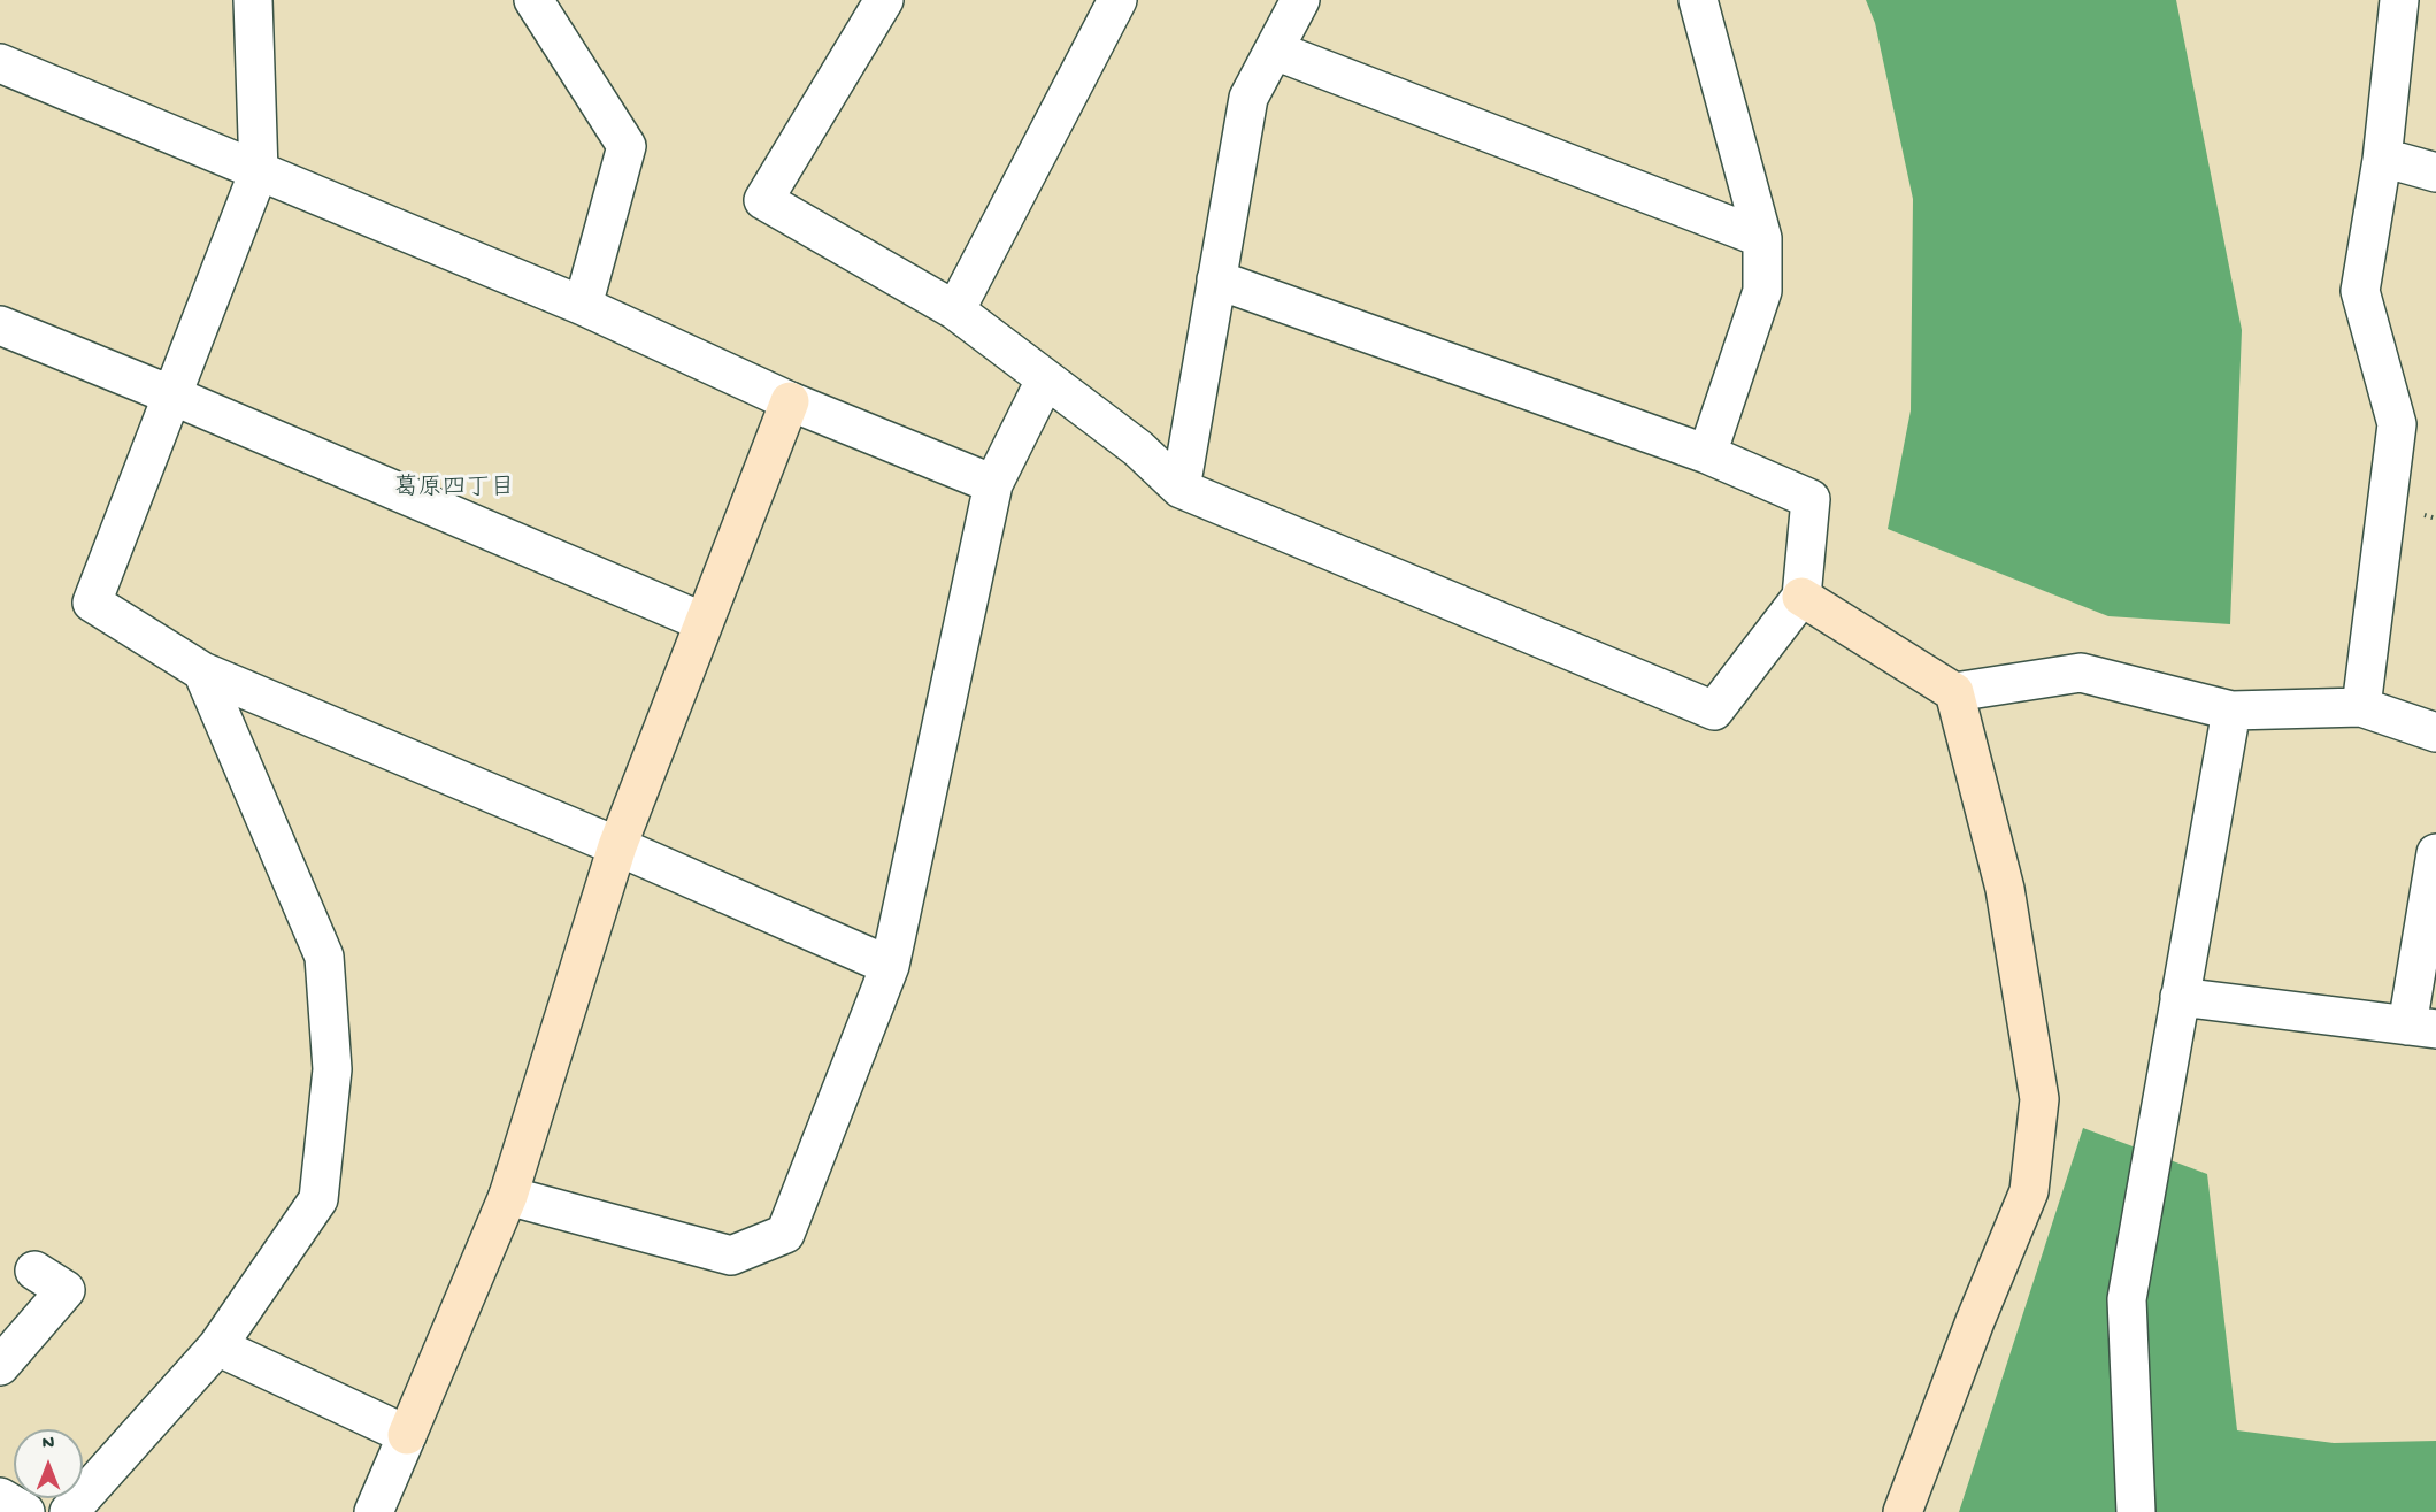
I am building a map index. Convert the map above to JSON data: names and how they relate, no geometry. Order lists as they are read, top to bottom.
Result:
{
  "districts": ["葛原四丁目"],
  "north": "top"
}
